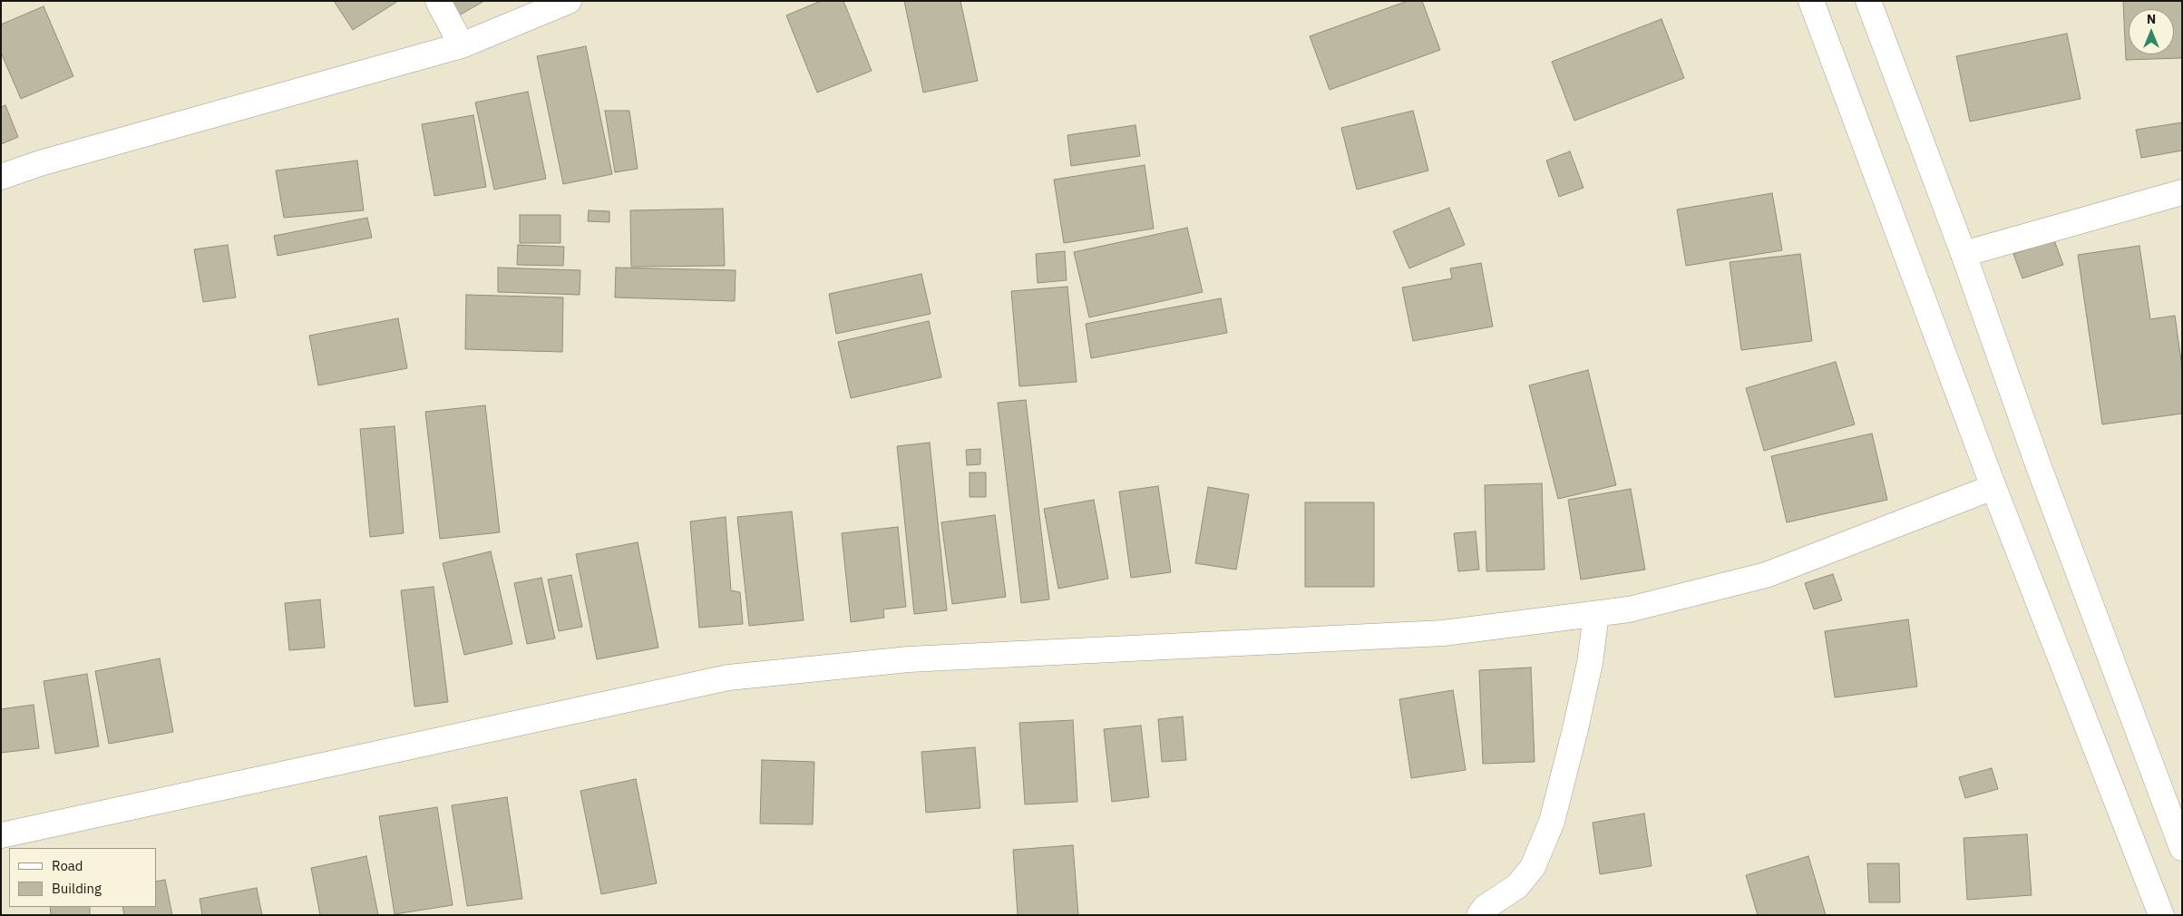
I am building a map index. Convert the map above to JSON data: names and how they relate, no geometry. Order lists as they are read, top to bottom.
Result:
{
  "legend": ["Road", "Building"],
  "north": "top"
}
